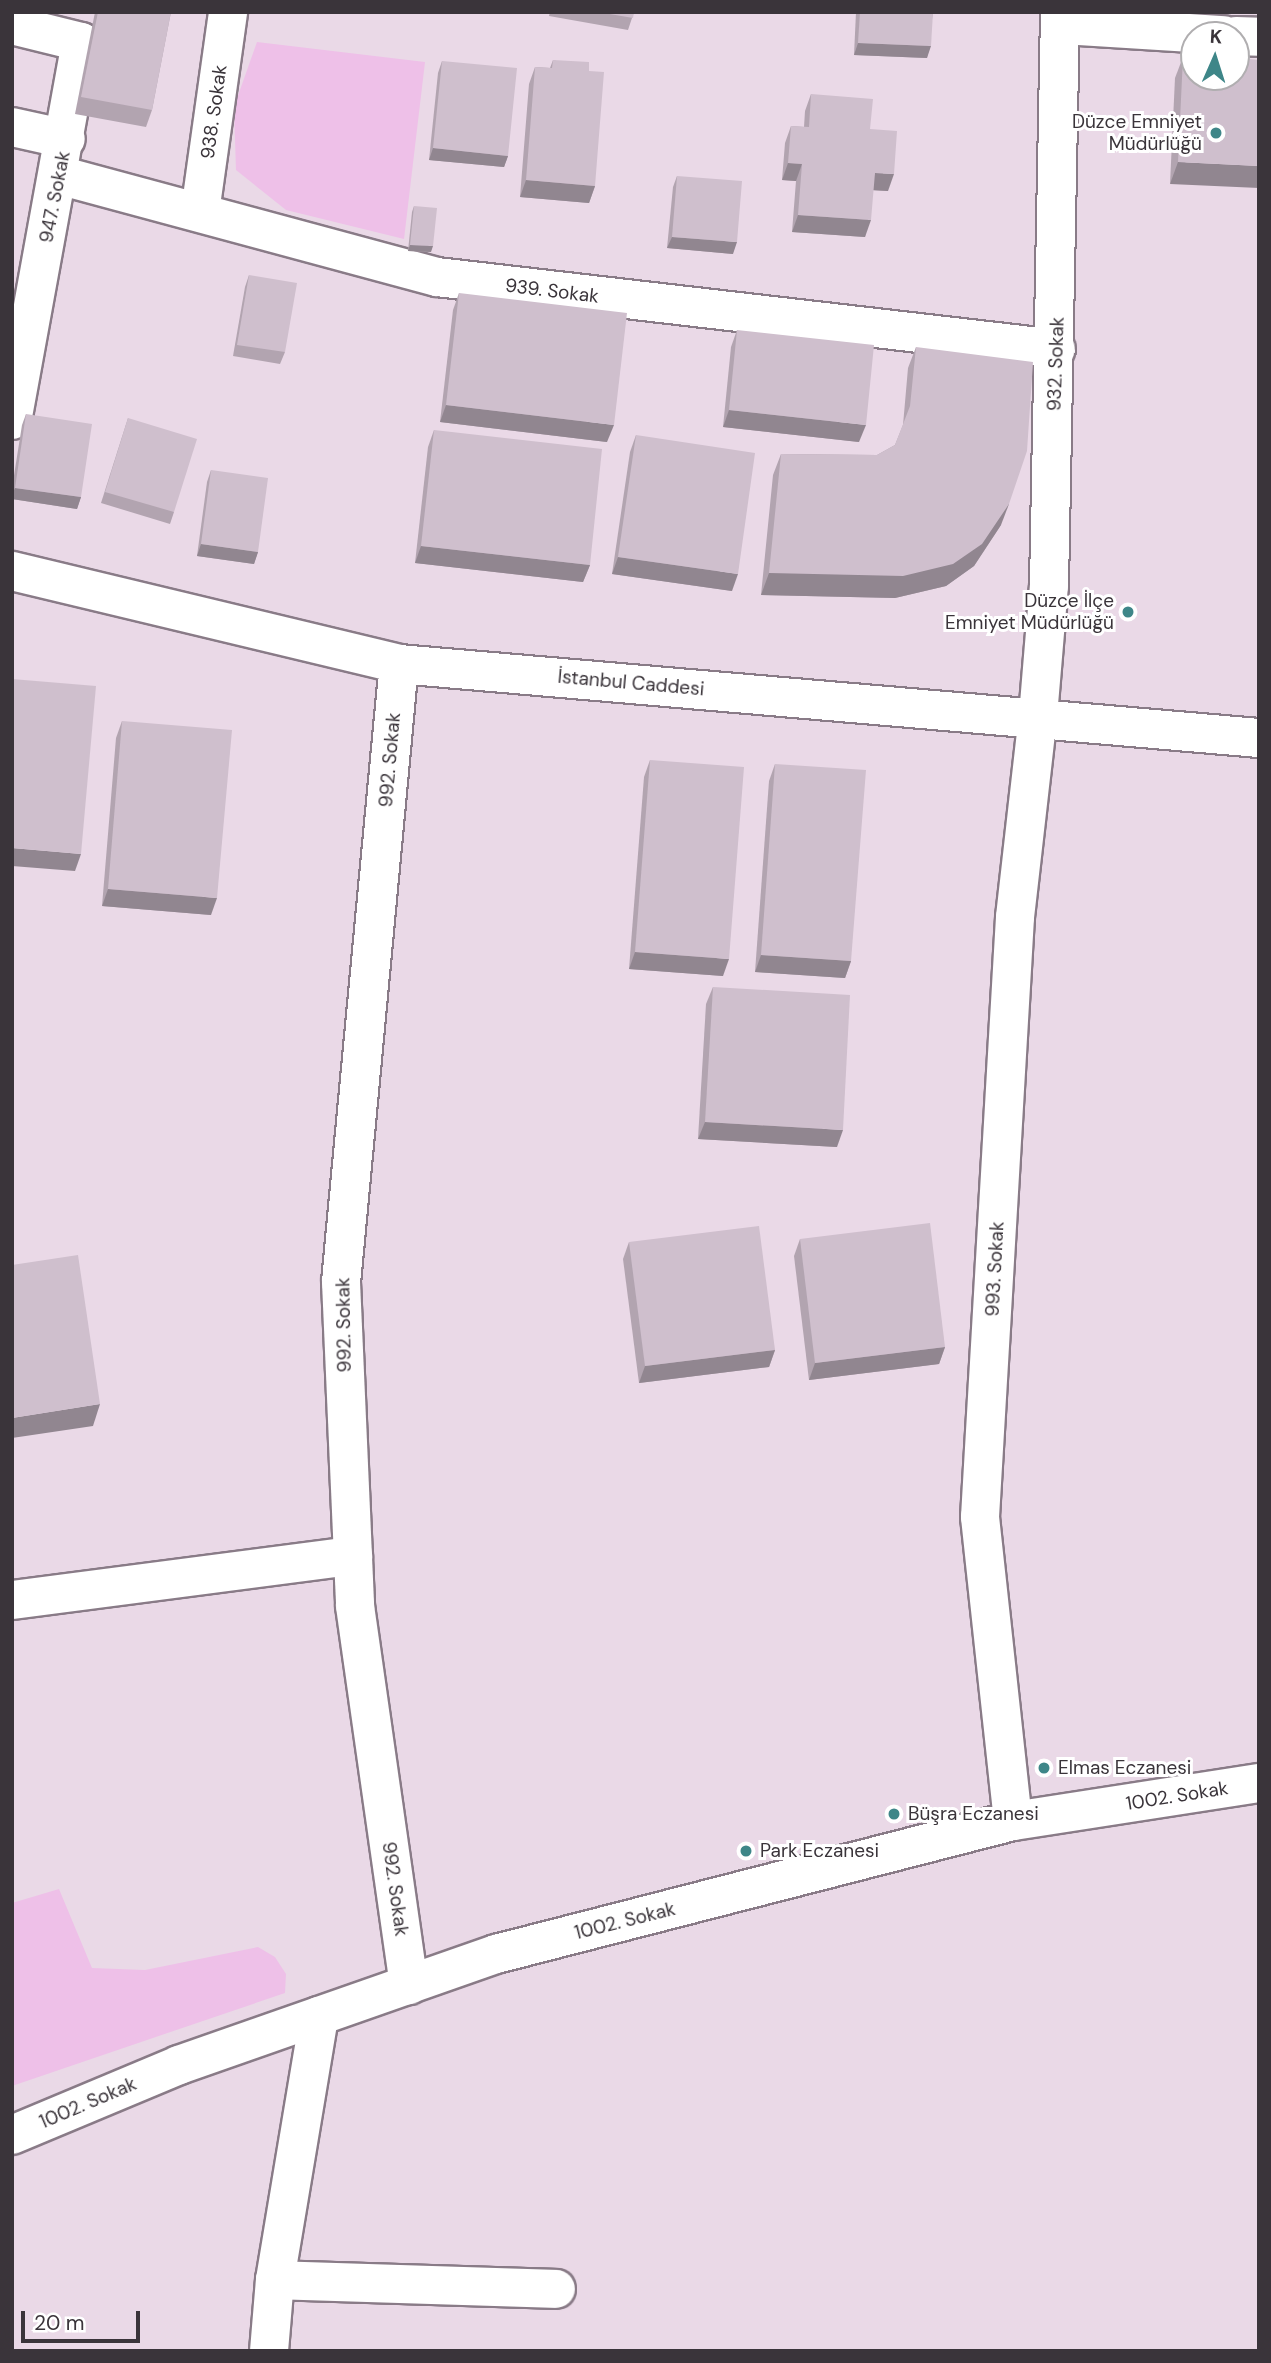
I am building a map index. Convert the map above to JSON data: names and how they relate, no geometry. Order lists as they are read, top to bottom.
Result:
{
  "streets": {
    "street": [
      "938. Sokak",
      "947. Sokak",
      "939. Sokak",
      "932. Sokak",
      "İstanbul Caddesi",
      "992. Sokak",
      "993. Sokak",
      "1002. Sokak"
    ]
  },
  "crossings": [
    ["938. Sokak", "939. Sokak"],
    ["947. Sokak", "939. Sokak"],
    ["939. Sokak", "932. Sokak"],
    ["932. Sokak", "İstanbul Caddesi"],
    ["932. Sokak", "993. Sokak"],
    ["İstanbul Caddesi", "992. Sokak"],
    ["İstanbul Caddesi", "993. Sokak"],
    ["992. Sokak", "1002. Sokak"],
    ["993. Sokak", "1002. Sokak"]
  ],
  "places": [
    "Düzce Emniyet Müdürlüğü",
    "Düzce İlçe Emniyet Müdürlüğü",
    "Elmas Eczanesi",
    "Büşra Eczanesi",
    "Park Eczanesi"
  ],
  "scale_bar": "20 m",
  "north": "top"
}
